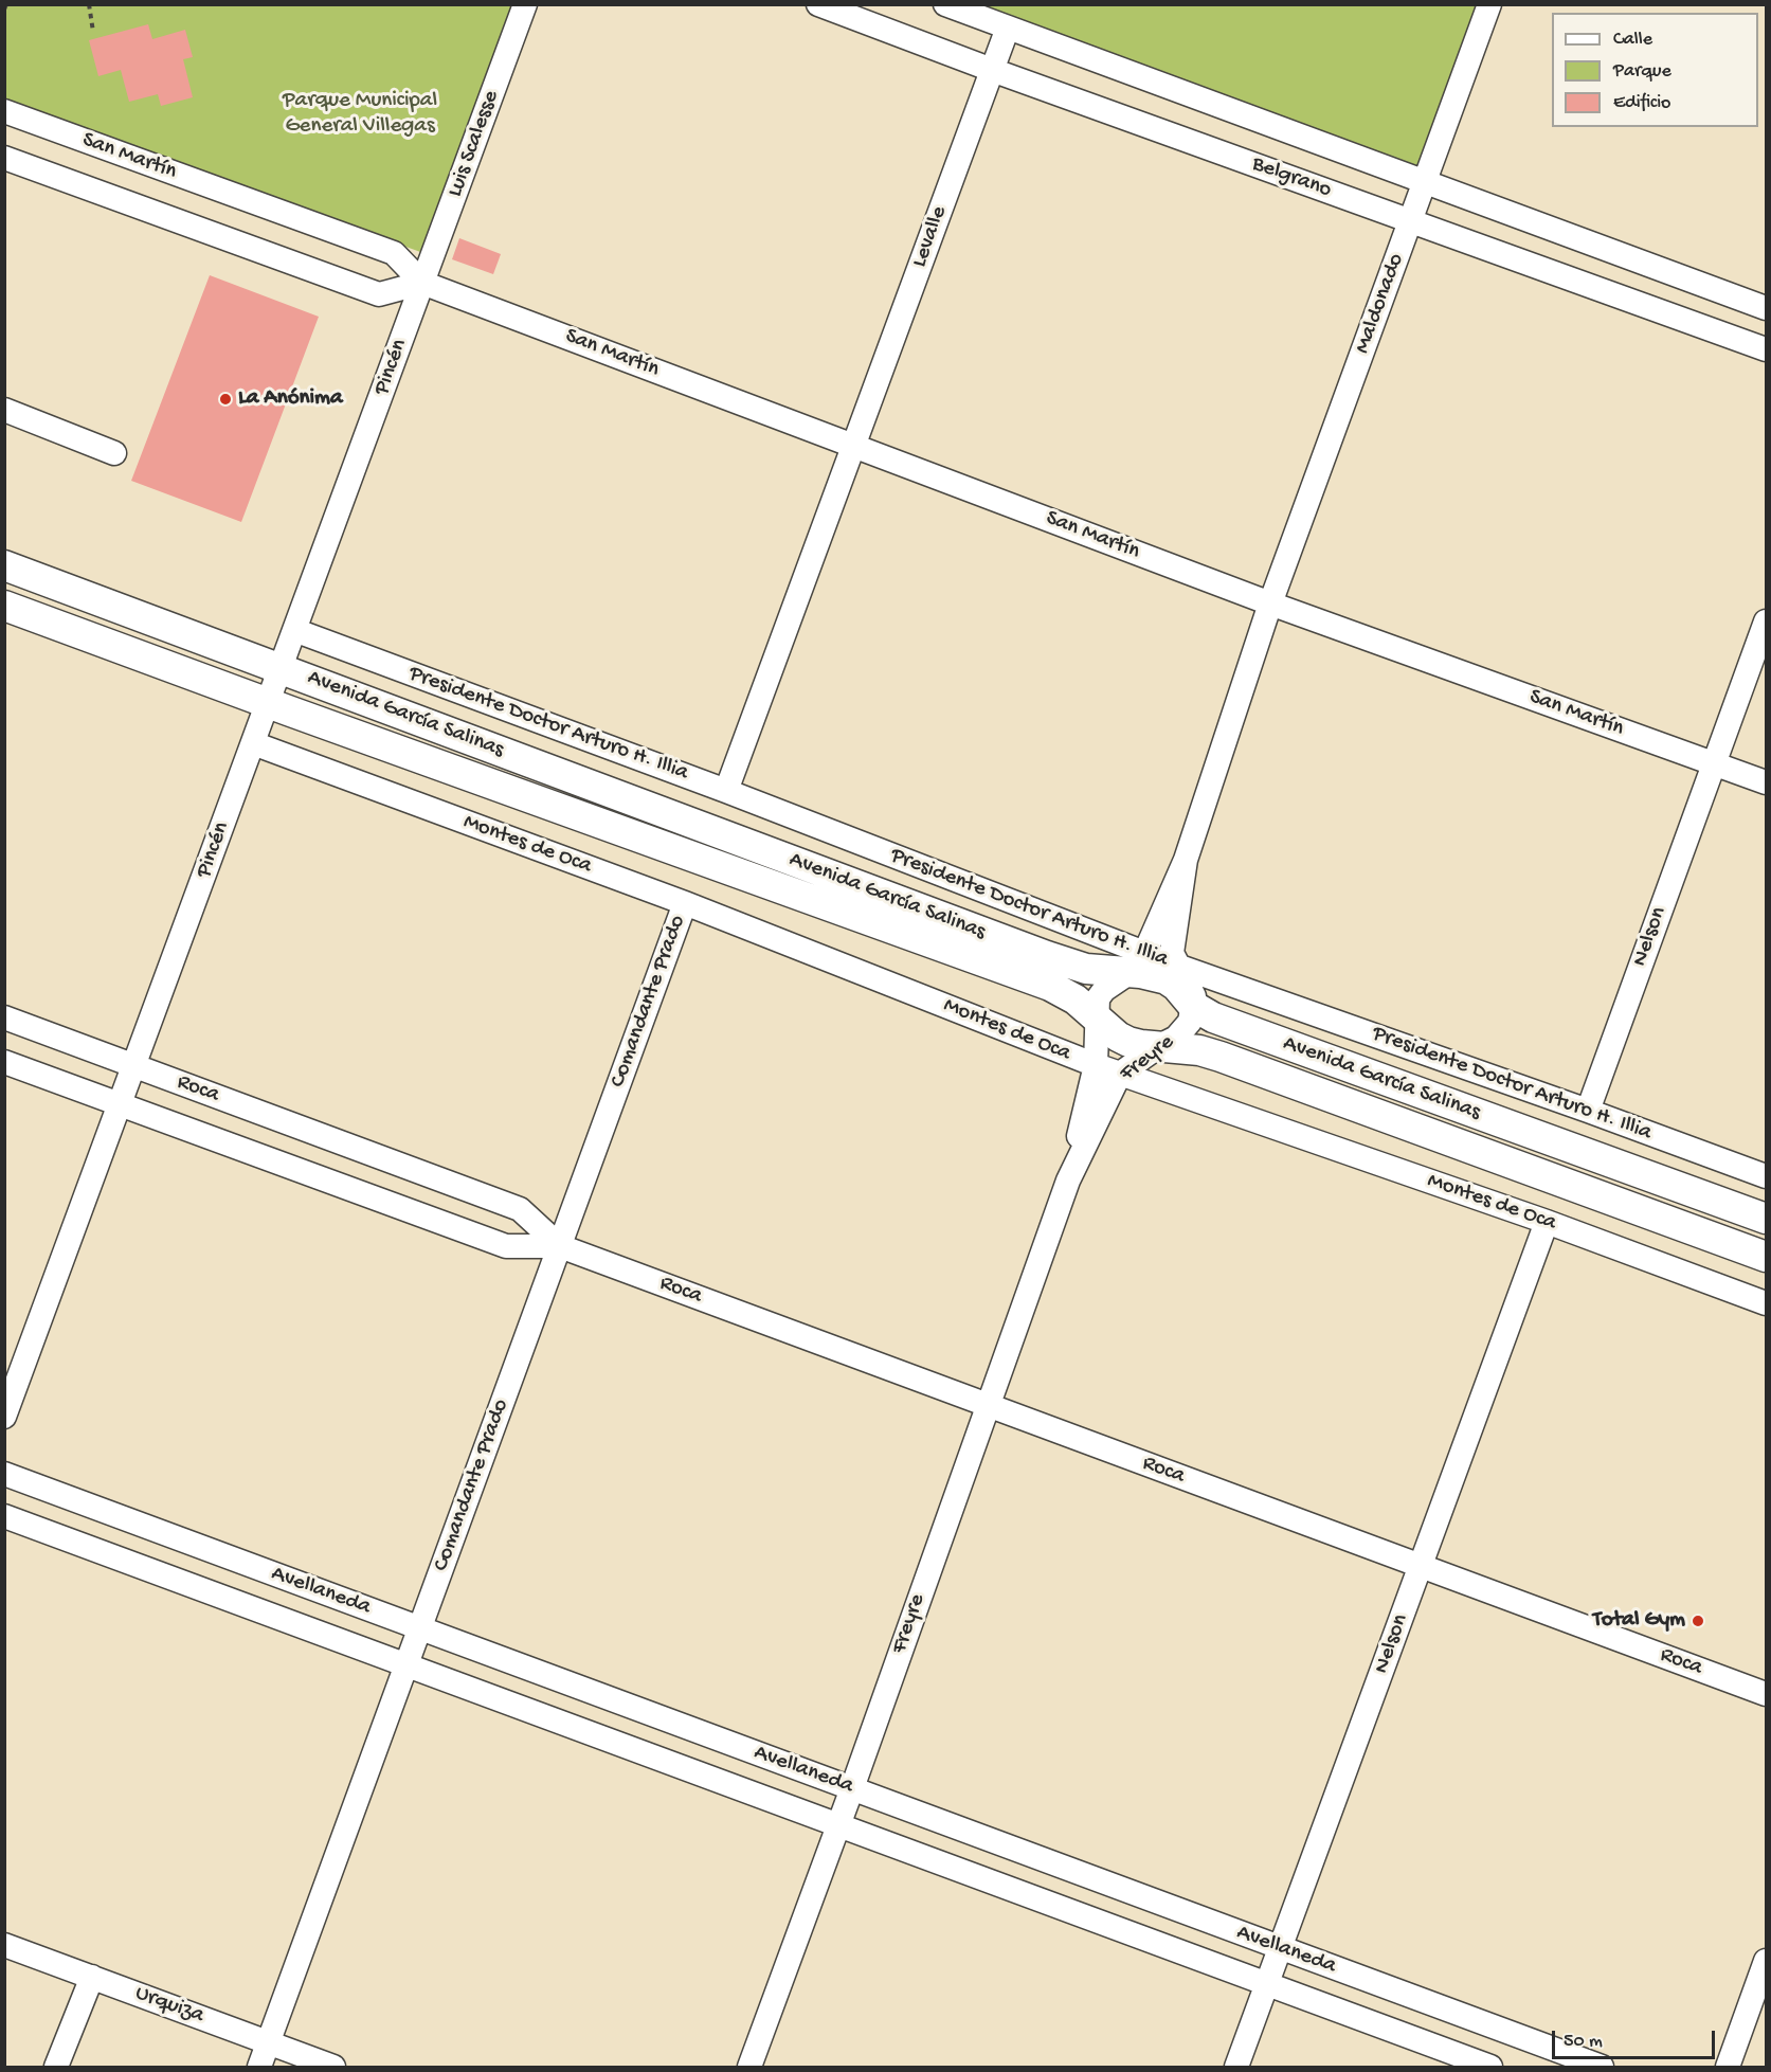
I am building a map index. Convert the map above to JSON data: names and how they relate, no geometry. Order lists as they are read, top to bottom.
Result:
{
  "streets": {
    "main road": ["Avenida García Salinas"],
    "street": [
      "Luis Scalesse",
      "San Martín",
      "Belgrano",
      "Levalle",
      "Maldonado",
      "Pincén",
      "Presidente Doctor Arturo H. Illia",
      "Montes de Oca",
      "Nelson",
      "Comandante Prado",
      "Freyre",
      "Roca",
      "Avellaneda",
      "Urquiza"
    ]
  },
  "crossings": [
    ["Luis Scalesse", "San Martín"],
    ["Luis Scalesse", "Pincén"],
    ["San Martín", "Levalle"],
    ["San Martín", "Maldonado"],
    ["San Martín", "Pincén"],
    ["San Martín", "Nelson"],
    ["Belgrano", "Levalle"],
    ["Belgrano", "Maldonado"],
    ["Pincén", "Avenida García Salinas"],
    ["Pincén", "Presidente Doctor Arturo H. Illia"],
    ["Pincén", "Montes de Oca"],
    ["Pincén", "Roca"],
    ["Avenida García Salinas", "Presidente Doctor Arturo H. Illia"],
    ["Avenida García Salinas", "Freyre"],
    ["Presidente Doctor Arturo H. Illia", "Nelson"],
    ["Presidente Doctor Arturo H. Illia", "Freyre"],
    ["Montes de Oca", "Nelson"],
    ["Montes de Oca", "Comandante Prado"],
    ["Montes de Oca", "Freyre"],
    ["Nelson", "Roca"],
    ["Nelson", "Avellaneda"],
    ["Comandante Prado", "Roca"],
    ["Comandante Prado", "Avellaneda"],
    ["Comandante Prado", "Urquiza"],
    ["Freyre", "Roca"],
    ["Freyre", "Avellaneda"]
  ],
  "parks": ["Parque Municipal General Villegas"],
  "places": ["La Anónima", "Total Gym"],
  "legend": ["Calle", "Parque", "Edificio"],
  "scale_bar": "50 m"
}
